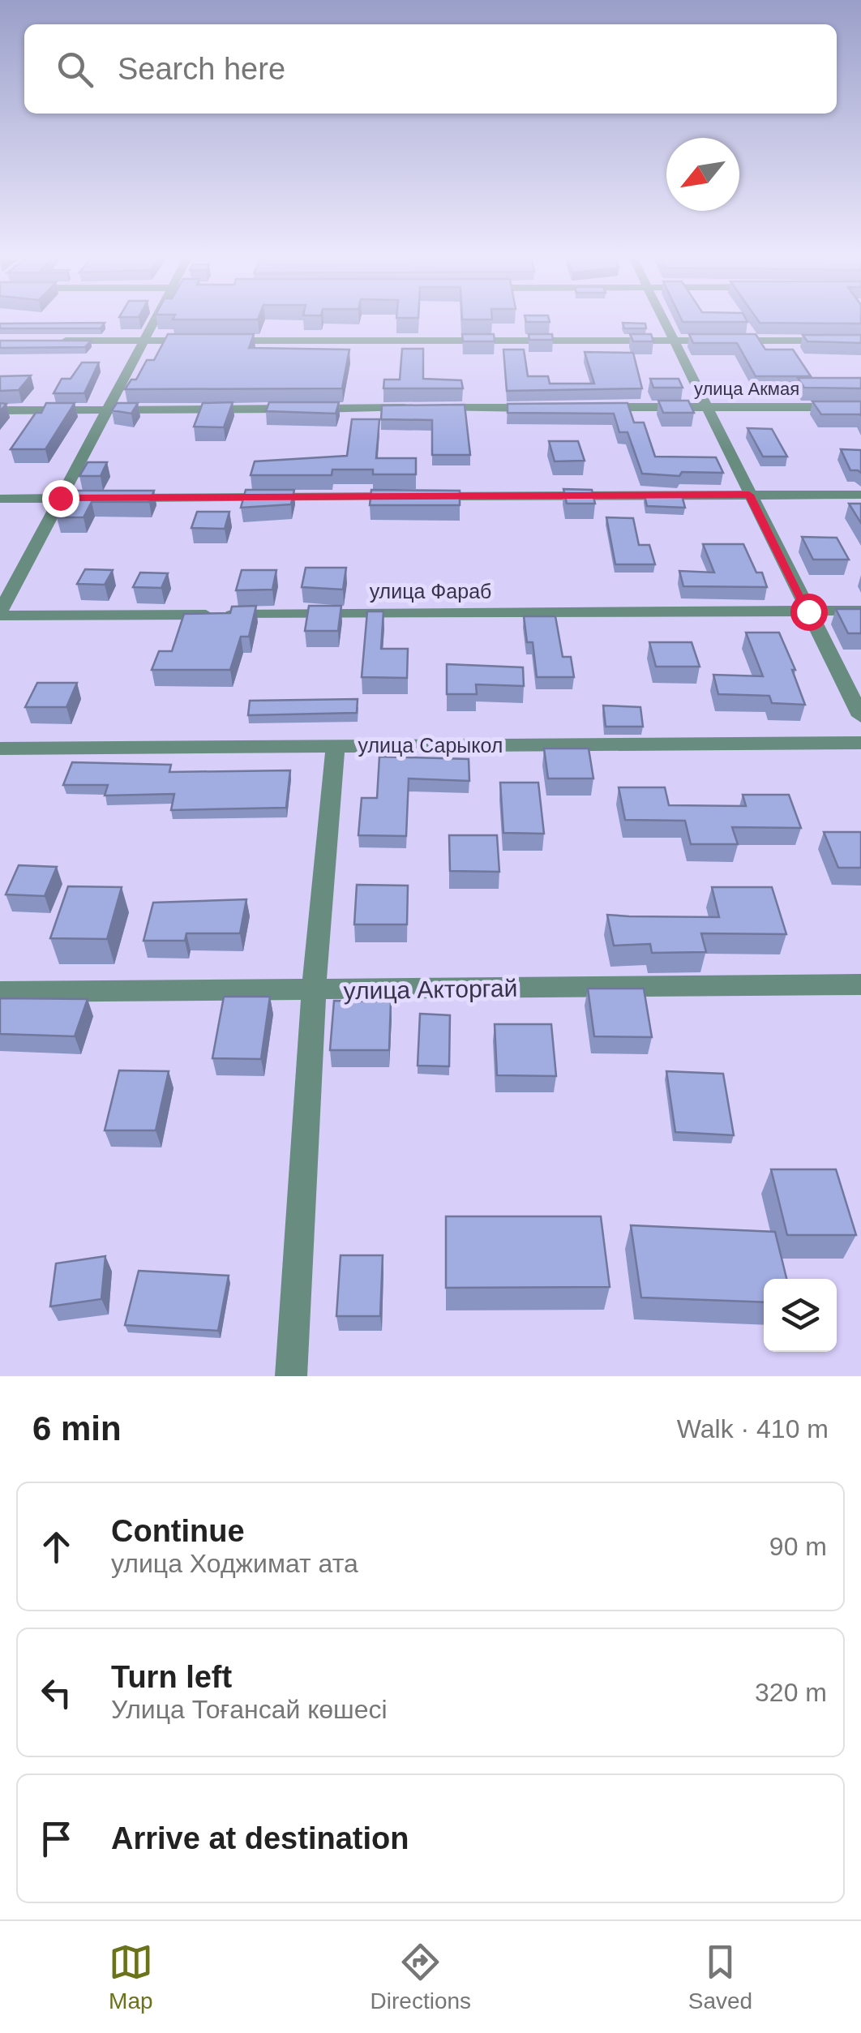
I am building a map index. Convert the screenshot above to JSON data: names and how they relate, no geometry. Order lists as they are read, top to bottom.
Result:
{
  "streets": {
    "street": [
      "улица Акмая",
      "улица Фараб",
      "улица Сарыкол",
      "улица Акторгай"
    ]
  },
  "north": "bottom left",
  "page": {
    "search": "Search here",
    "heading": ["6 min", "Walk · 410 m"],
    "list": [
      ["Continue", "улица Ходжимат ата", "90 m"],
      ["Turn left", "Улица Тоғансай көшесі", "320 m"],
      "Arrive at destination"
    ],
    "nav": ["Map", "Directions", "Saved"]
  }
}
